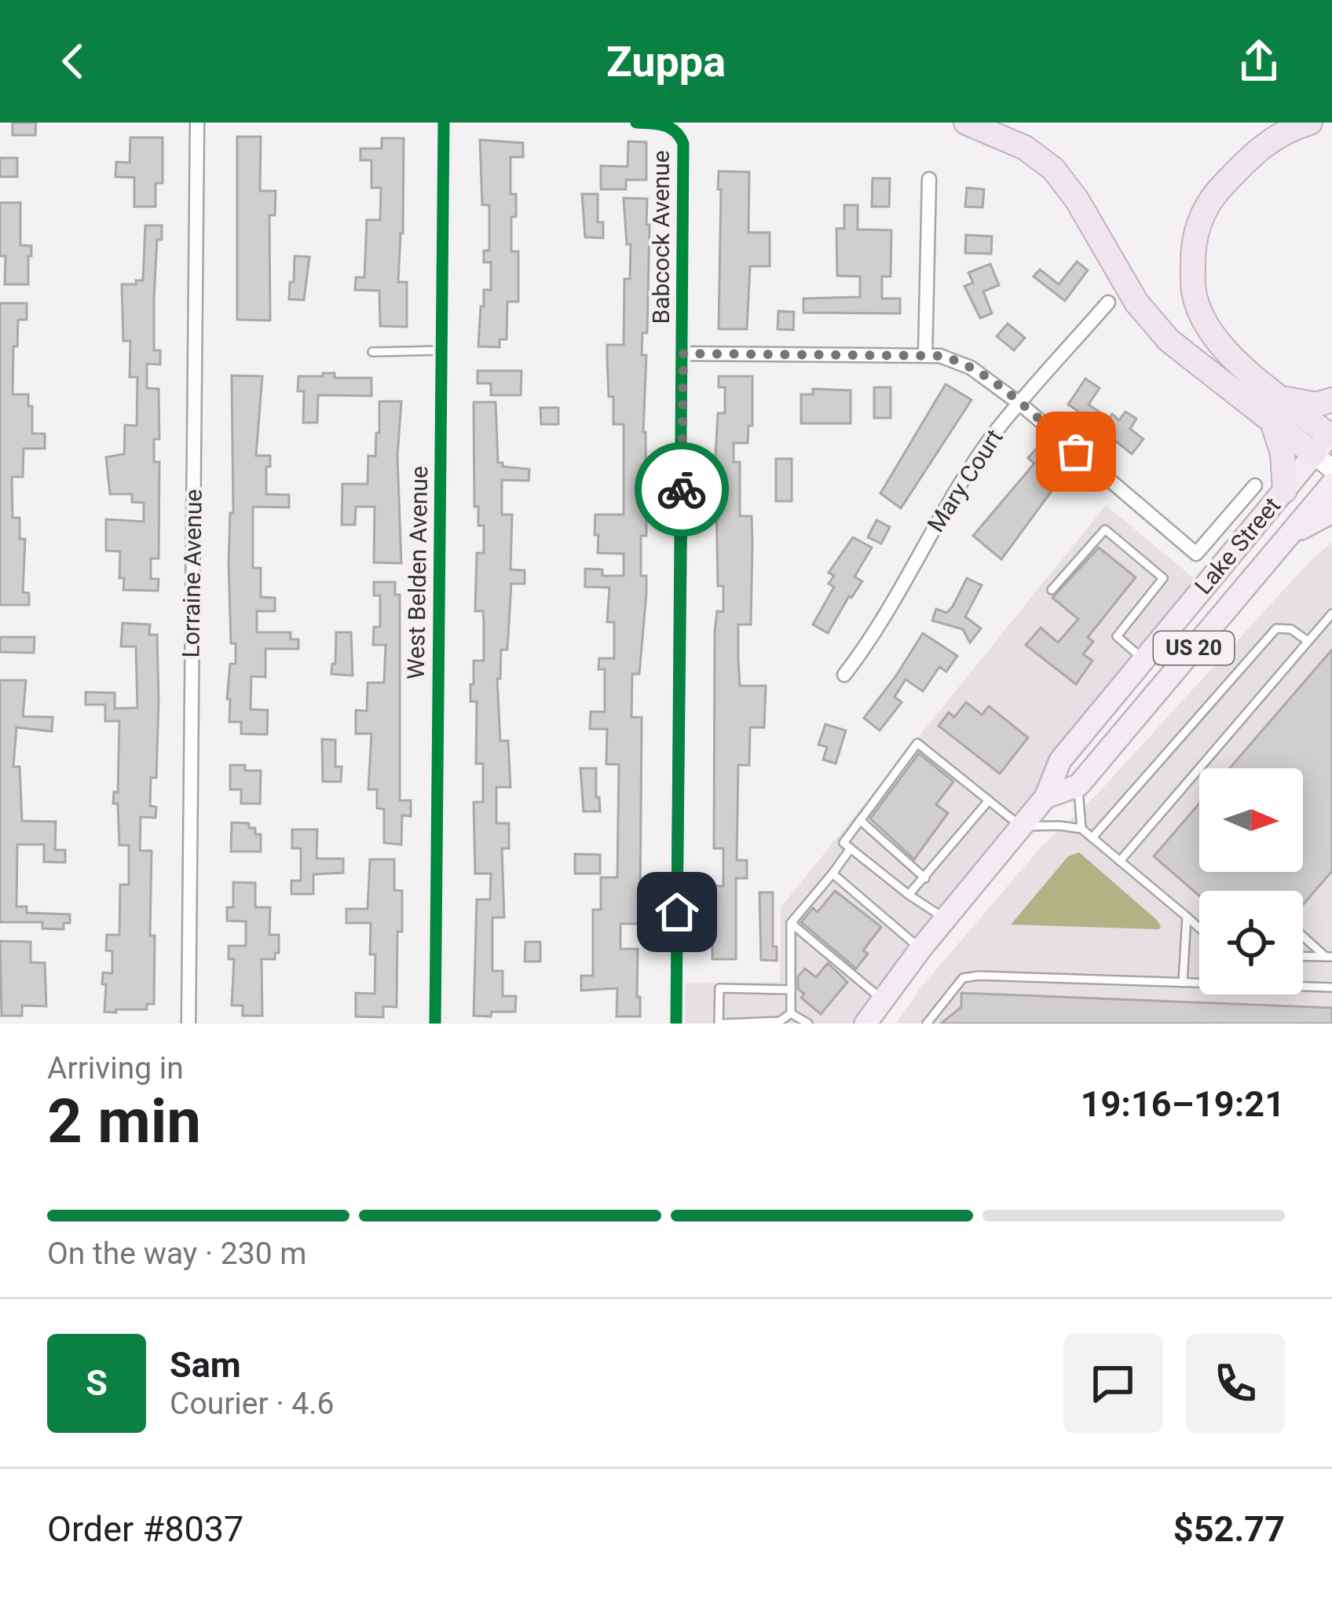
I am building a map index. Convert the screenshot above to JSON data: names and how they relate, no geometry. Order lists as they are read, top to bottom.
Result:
{
  "streets": {
    "main road": ["Lake Street", "US 20"],
    "street": [
      "Babcock Avenue",
      "Mary Court",
      "West Belden Avenue",
      "Lorraine Avenue"
    ]
  },
  "north": "right",
  "page": {
    "header": "Zuppa",
    "heading": ["2 min", "Arriving in", "19:16–19:21"],
    "panel": [
      "Sam",
      "Courier · 4.6",
      "Order #8037",
      "$52.77"
    ],
    "bar": "On the way · 230 m",
    "round": "S"
  }
}
